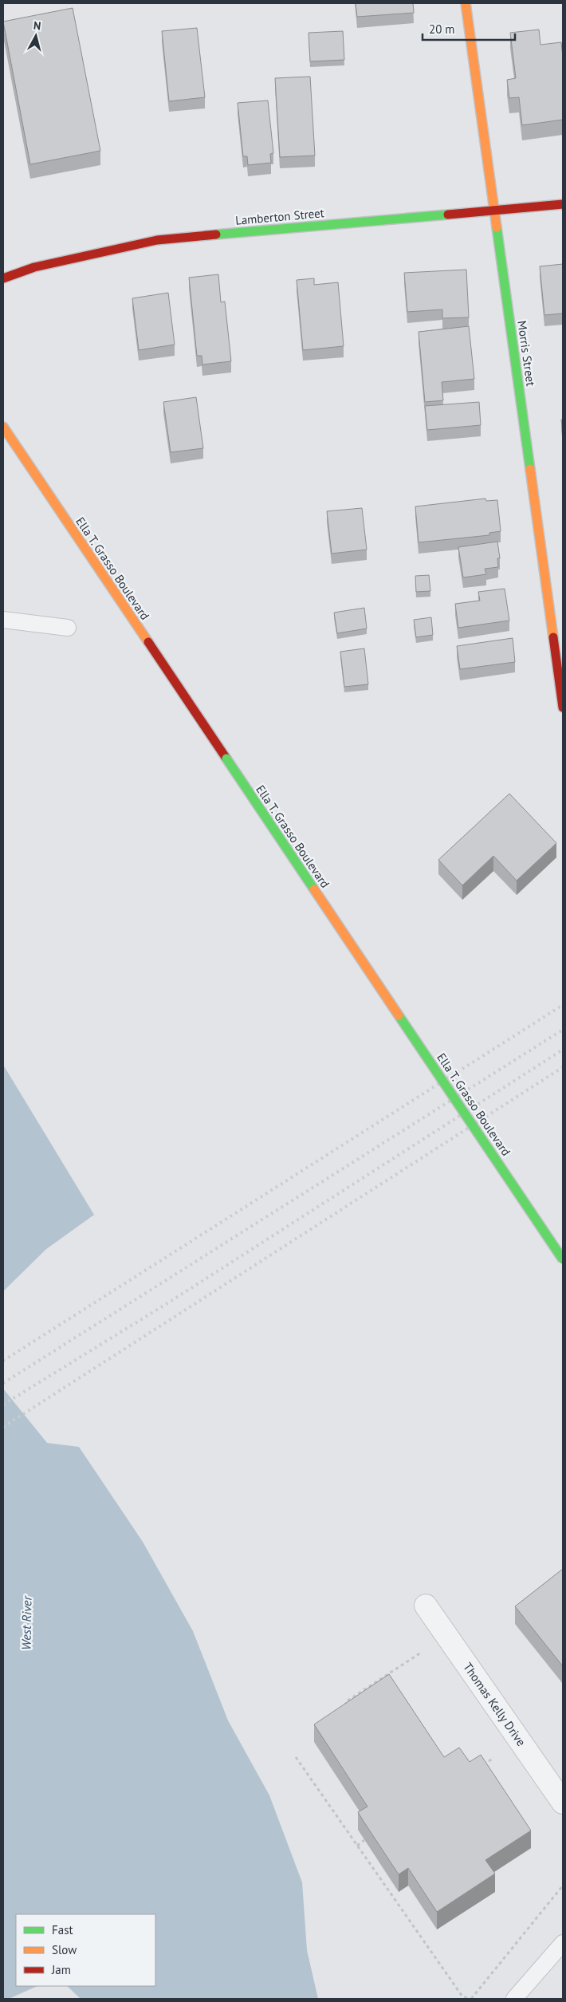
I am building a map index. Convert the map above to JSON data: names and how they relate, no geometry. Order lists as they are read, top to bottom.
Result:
{
  "streets": {
    "street": [
      "Lamberton Street",
      "Morris Street",
      "Ella T. Grasso Boulevard",
      "Thomas Kelly Drive"
    ]
  },
  "crossings": [
    ["Lamberton Street", "Morris Street"]
  ],
  "water": ["West River"],
  "legend": ["Fast", "Slow", "Jam"],
  "scale_bar": "20 m",
  "north": "top"
}
